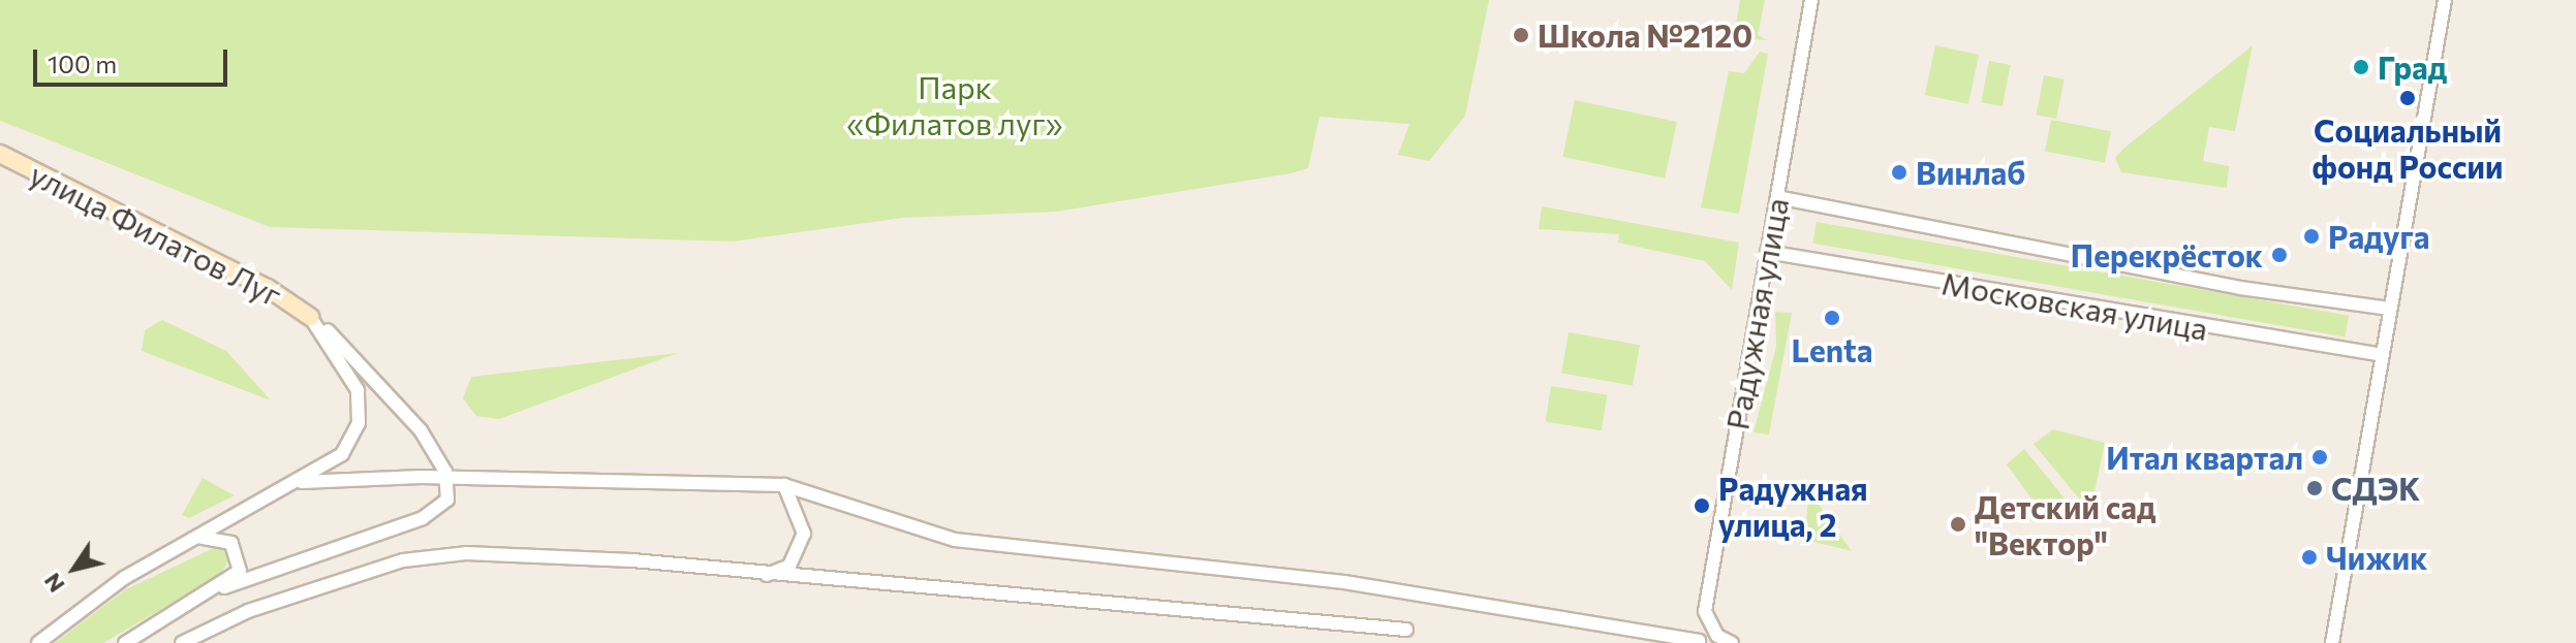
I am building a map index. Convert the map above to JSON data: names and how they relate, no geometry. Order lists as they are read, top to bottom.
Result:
{
  "streets": {
    "street": ["улица Филатов Луг", "Московская улица", "Радужная улица"]
  },
  "crossings": [
    ["Московская улица", "Радужная улица"]
  ],
  "parks": ["Парк «Филатов луг»"],
  "places": [
    "Школа №2120",
    "Град",
    "Социальный фонд России",
    "Винлаб",
    "Радуга",
    "Перекрёсток",
    "Lenta",
    "Итал квартал",
    "СДЭК",
    "Радужная улица, 2",
    "Детский сад \"Вектор\"",
    "Чижик"
  ],
  "scale_bar": "100 m",
  "north": "bottom left"
}
